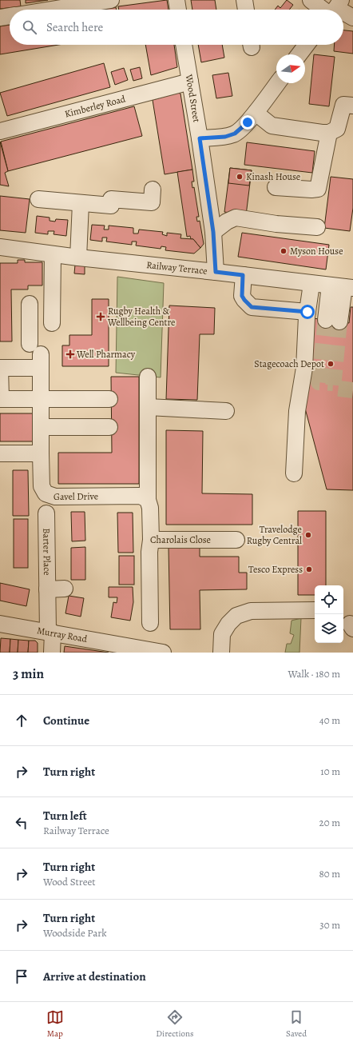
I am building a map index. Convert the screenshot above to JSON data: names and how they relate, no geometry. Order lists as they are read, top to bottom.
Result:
{
  "streets": {
    "street": [
      "Wood Street",
      "Kimberley Road",
      "Railway Terrace",
      "Gavel Drive",
      "Charolais Close",
      "Barter Place",
      "Murray Road"
    ]
  },
  "crossings": [
    ["Wood Street", "Kimberley Road"],
    ["Wood Street", "Railway Terrace"],
    ["Barter Place", "Murray Road"]
  ],
  "places": {
    "other": [
      "Kinash House",
      "Myson House",
      "Stagecoach Depot",
      "Travelodge Rugby Central",
      "Tesco Express"
    ],
    "health": ["Rugby Health & Wellbeing Centre", "Well Pharmacy"]
  },
  "north": "right",
  "page": {
    "search": "Search here",
    "heading": ["3 min", "Walk · 180 m"],
    "list": [
      ["Continue", "40 m"],
      ["Turn right", "10 m"],
      ["Turn left", "Railway Terrace", "20 m"],
      ["Turn right", "Wood Street", "80 m"],
      ["Turn right", "Woodside Park", "30 m"],
      "Arrive at destination"
    ],
    "nav": ["Map", "Directions", "Saved"]
  }
}
